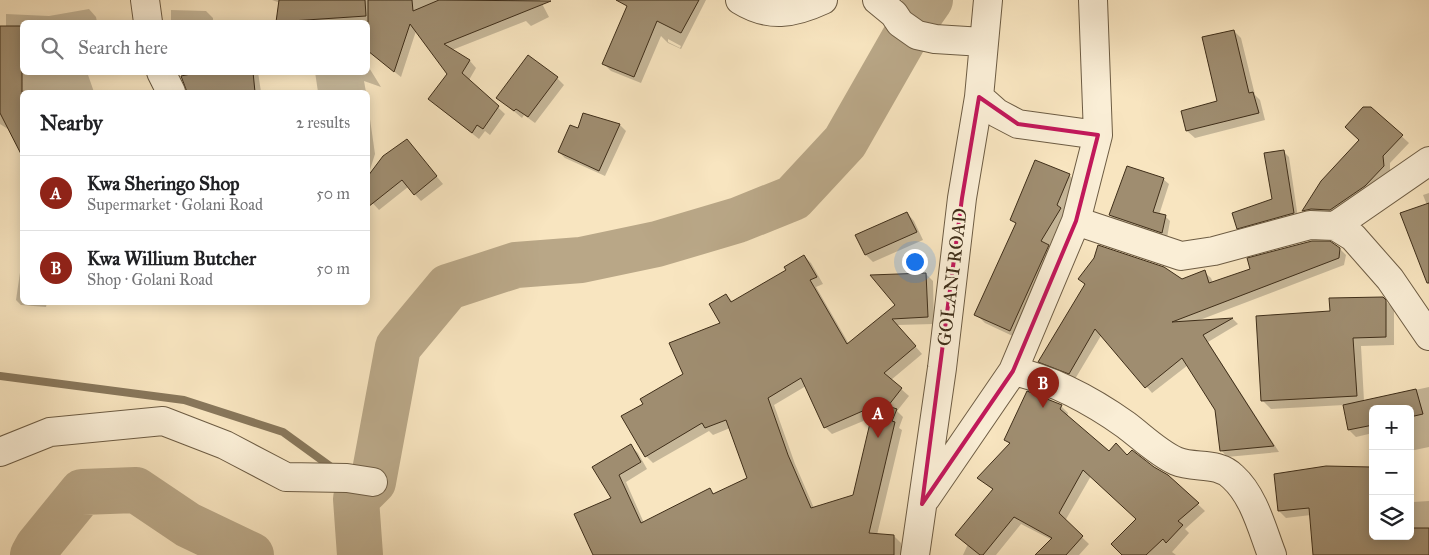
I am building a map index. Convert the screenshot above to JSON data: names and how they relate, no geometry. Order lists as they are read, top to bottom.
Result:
{
  "streets": {
    "street": ["GOLANI ROAD"]
  },
  "page": {
    "search": "Search here",
    "heading": ["Nearby", "2 results"],
    "list": [
      {
        "mark": "A",
        "name": "Kwa Sheringo Shop",
        "note": "Supermarket · Golani Road",
        "value": "50 m"
      },
      {
        "mark": "B",
        "name": "Kwa Willium Butcher",
        "note": "Shop · Golani Road",
        "value": "50 m"
      }
    ],
    "pins": ["B", "A"],
    "map_buttons": ["+", "−"]
  }
}
